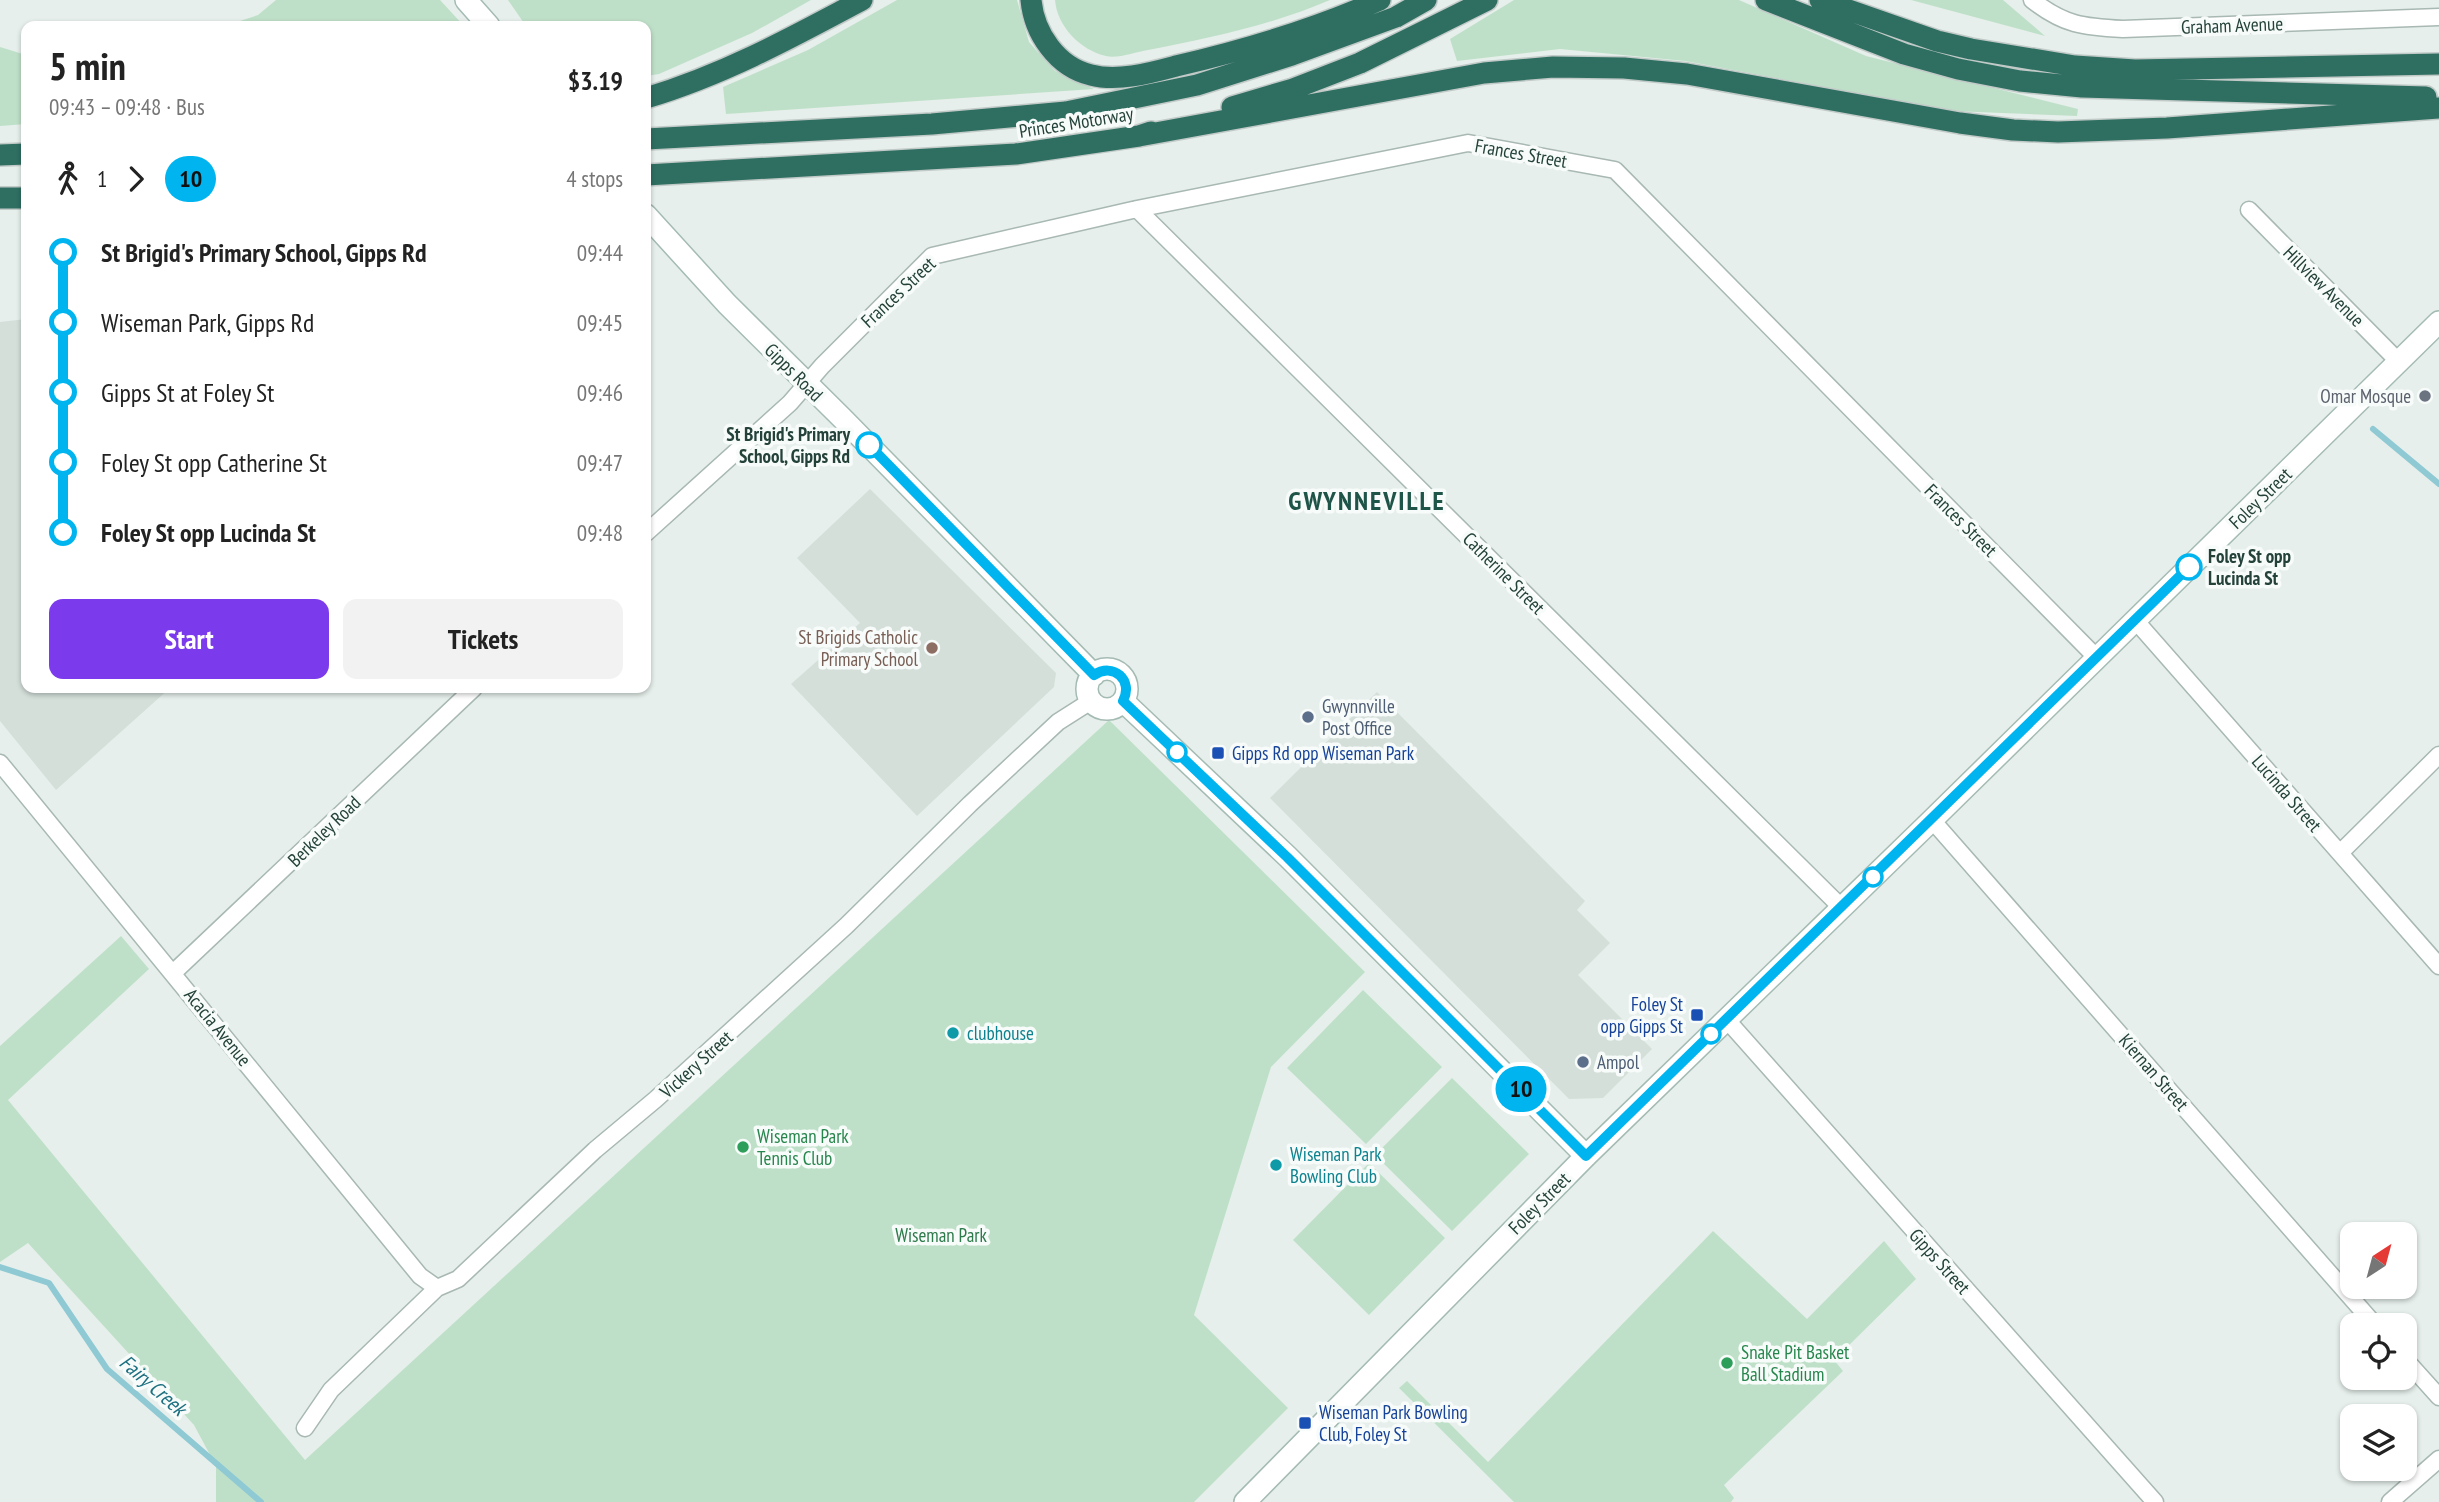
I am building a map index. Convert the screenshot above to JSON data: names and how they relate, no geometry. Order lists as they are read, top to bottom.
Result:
{
  "streets": {
    "highway": ["Princes Motorway"],
    "main road": ["Gipps Road", "Foley Street"],
    "street": [
      "Graham Avenue",
      "Frances Street",
      "Hillview Avenue",
      "Catherine Street",
      "Lucinda Street",
      "Berkeley Road",
      "Acacia Avenue",
      "Vickery Street",
      "Kiernan Street",
      "Gipps Street"
    ]
  },
  "crossings": [
    ["Frances Street", "Gipps Road"],
    ["Frances Street", "Foley Street"],
    ["Frances Street", "Catherine Street"],
    ["Hillview Avenue", "Foley Street"],
    ["Gipps Road", "Vickery Street"],
    ["Foley Street", "Catherine Street"],
    ["Foley Street", "Lucinda Street"],
    ["Foley Street", "Kiernan Street"],
    ["Foley Street", "Gipps Street"],
    ["Berkeley Road", "Acacia Avenue"],
    ["Acacia Avenue", "Vickery Street"]
  ],
  "districts": ["GWYNNEVILLE"],
  "water": ["Fairy Creek"],
  "parks": ["Wiseman Park"],
  "places": {
    "other": [
      "Omar Mosque",
      "St Brigid's Primary School, Gipps Rd",
      "Foley St opp Lucinda St",
      "St Brigids Catholic Primary School",
      "Gwynnville Post Office",
      "clubhouse",
      "Ampol",
      "Wiseman Park Tennis Club",
      "Wiseman Park Bowling Club",
      "Snake Pit Basket Ball Stadium"
    ],
    "transit": ["Gipps Rd opp Wiseman Park", "Foley St opp Gipps St", "Wiseman Park Bowling Club, Foley St"]
  },
  "lines": ["bus line 10"],
  "north": "top right",
  "page": {
    "on_map": "10",
    "heading": ["5 min", "09:43 – 09:48 · Bus", "$3.19"],
    "legs": ["1", "10", "4 stops"],
    "list": [
      {
        "name": "St Brigid's Primary School, Gipps Rd",
        "value": "09:44"
      },
      {
        "name": "Wiseman Park, Gipps Rd",
        "value": "09:45"
      },
      {
        "name": "Gipps St at Foley St",
        "value": "09:46"
      },
      {
        "name": "Foley St opp Catherine St",
        "value": "09:47"
      },
      {
        "name": "Foley St opp Lucinda St",
        "value": "09:48"
      }
    ],
    "buttons": ["Start", "Tickets"]
  }
}
